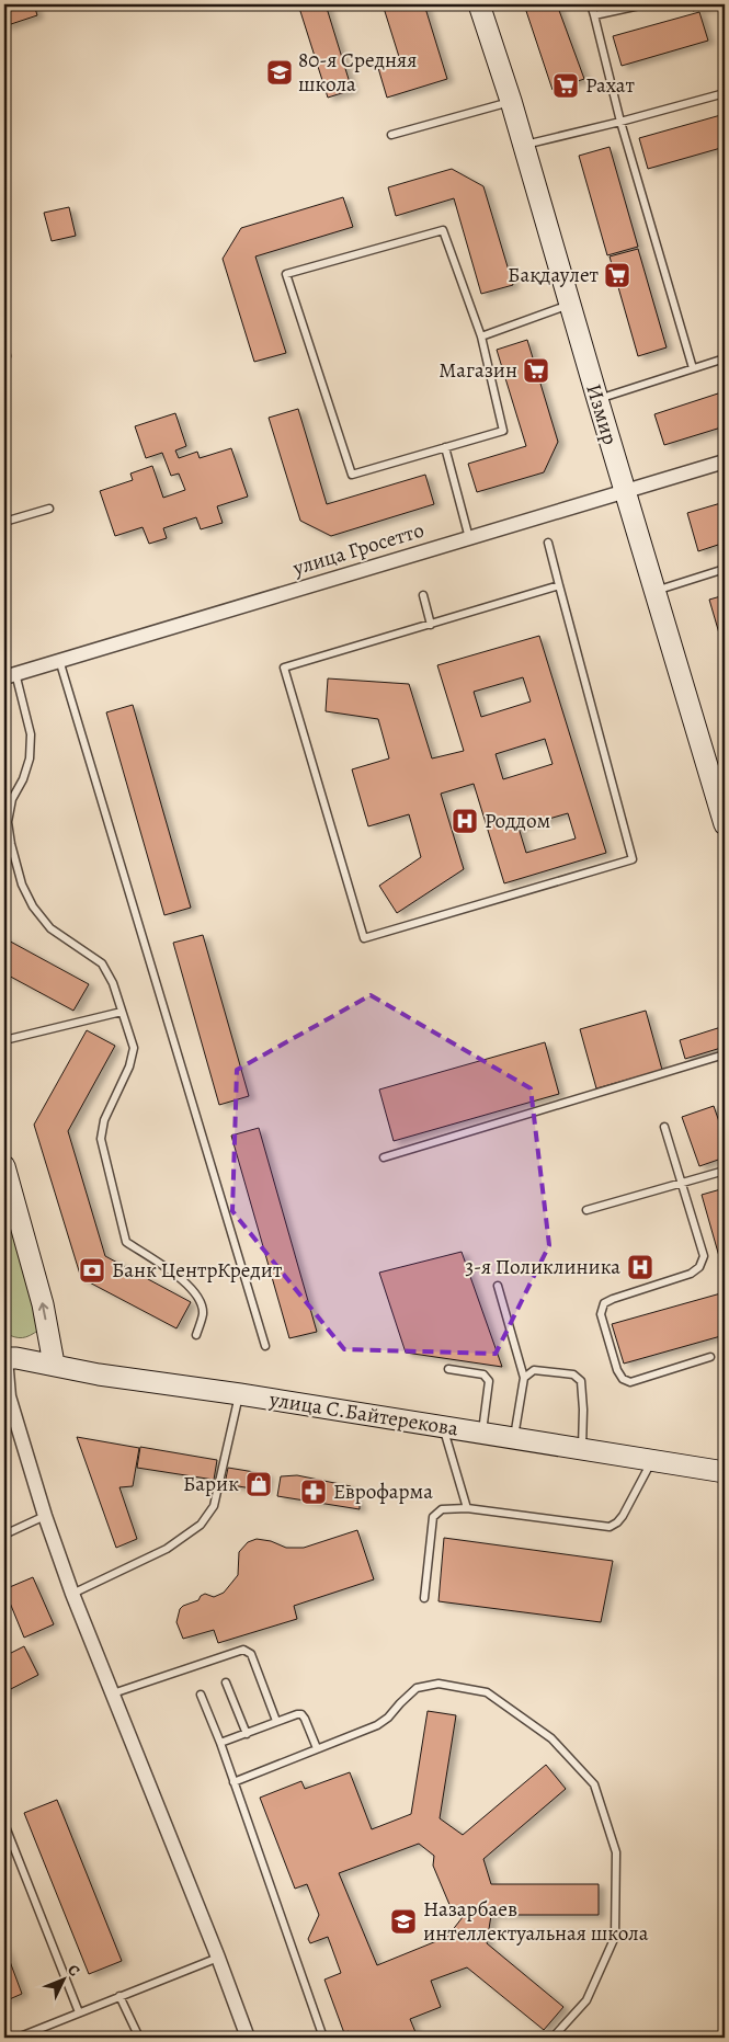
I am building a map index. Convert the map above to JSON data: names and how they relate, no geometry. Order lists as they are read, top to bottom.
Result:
{
  "streets": {
    "street": ["Измир", "улица Гросетто", "улица С.Байтерекова"]
  },
  "crossings": [
    ["Измир", "улица Гросетто"]
  ],
  "places": {
    "school or university": ["80-я Средняя школа", "Назарбаев интеллектуальная школа"],
    "supermarket": ["Рахат", "Бақдаулет", "Магазин"],
    "hospital": ["Роддом", "3-я Поликлиника"],
    "bank": ["Банк ЦентрКредит"],
    "shop": ["Барик"],
    "pharmacy": ["Еврофарма"]
  },
  "north": "top right"
}
